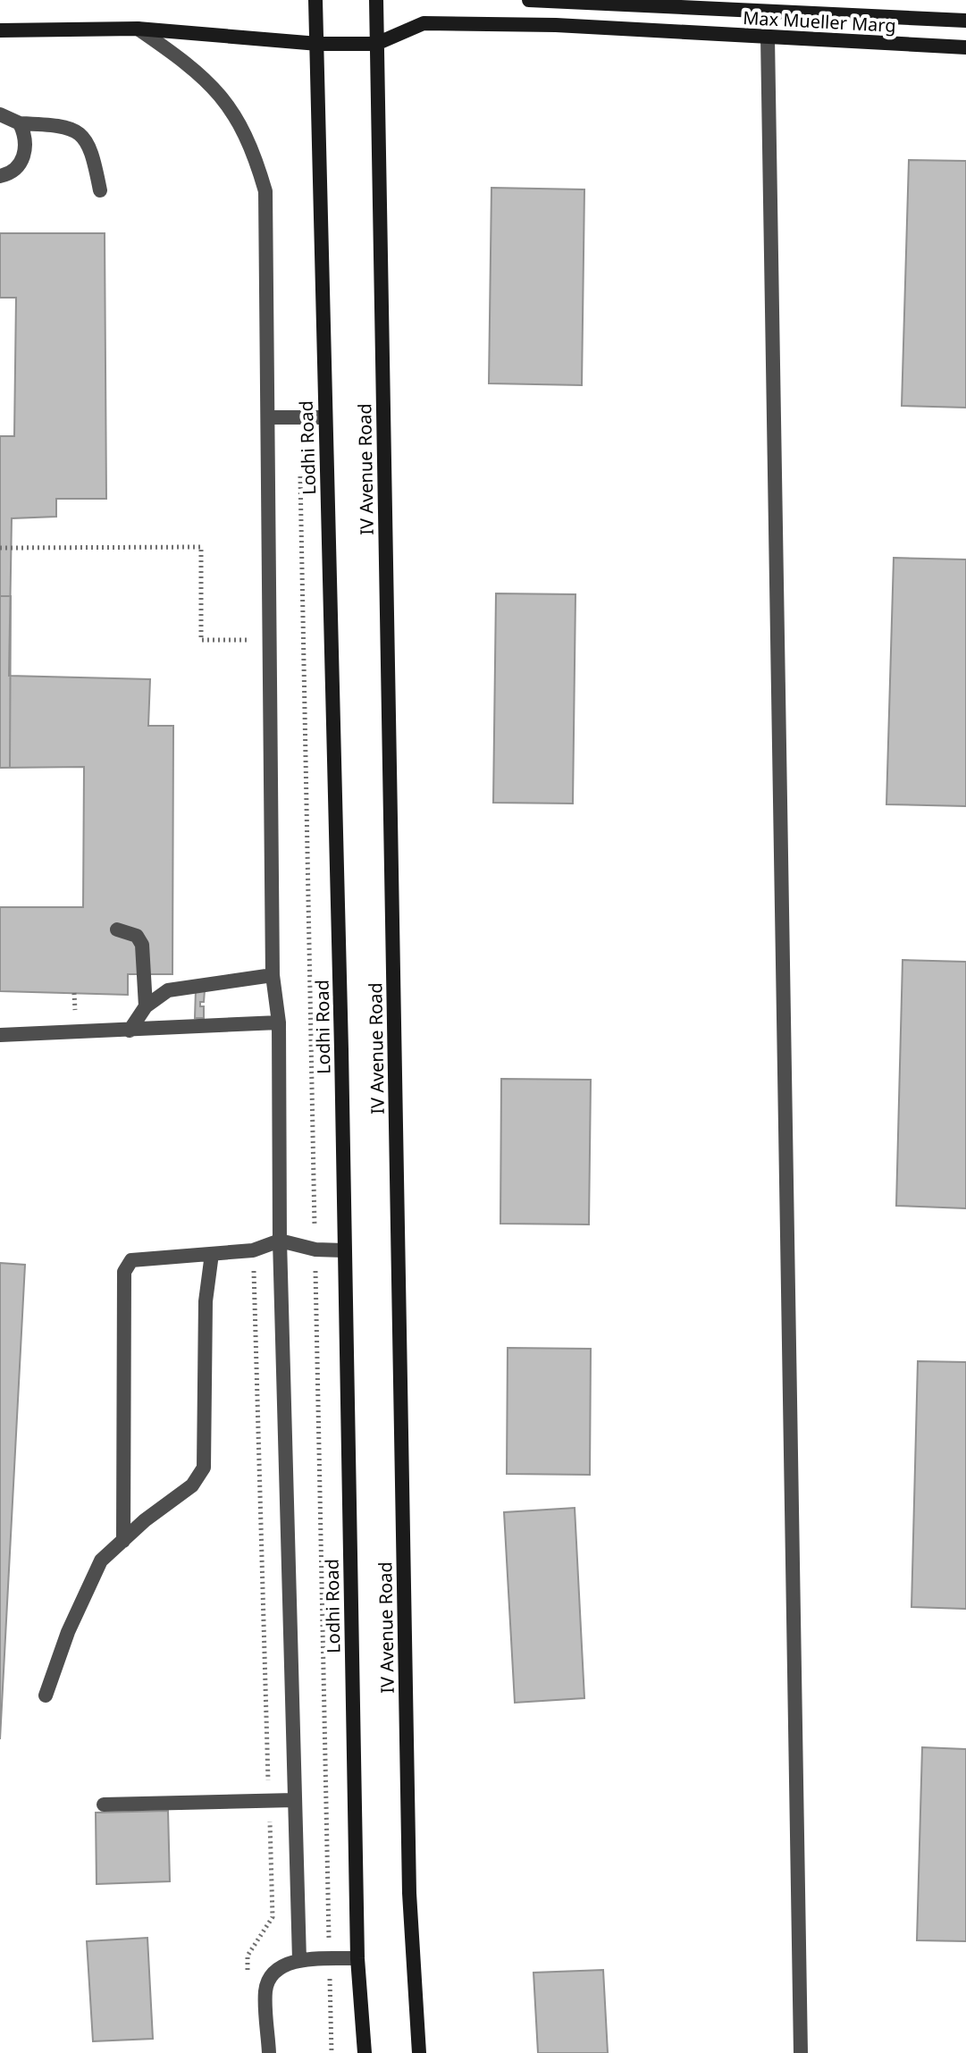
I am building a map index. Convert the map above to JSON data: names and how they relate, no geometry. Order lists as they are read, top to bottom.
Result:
{
  "streets": {
    "main road": ["Max Mueller Marg", "Lodhi Road", "IV Avenue Road"]
  },
  "crossings": [
    ["Max Mueller Marg", "IV Avenue Road"]
  ]
}
